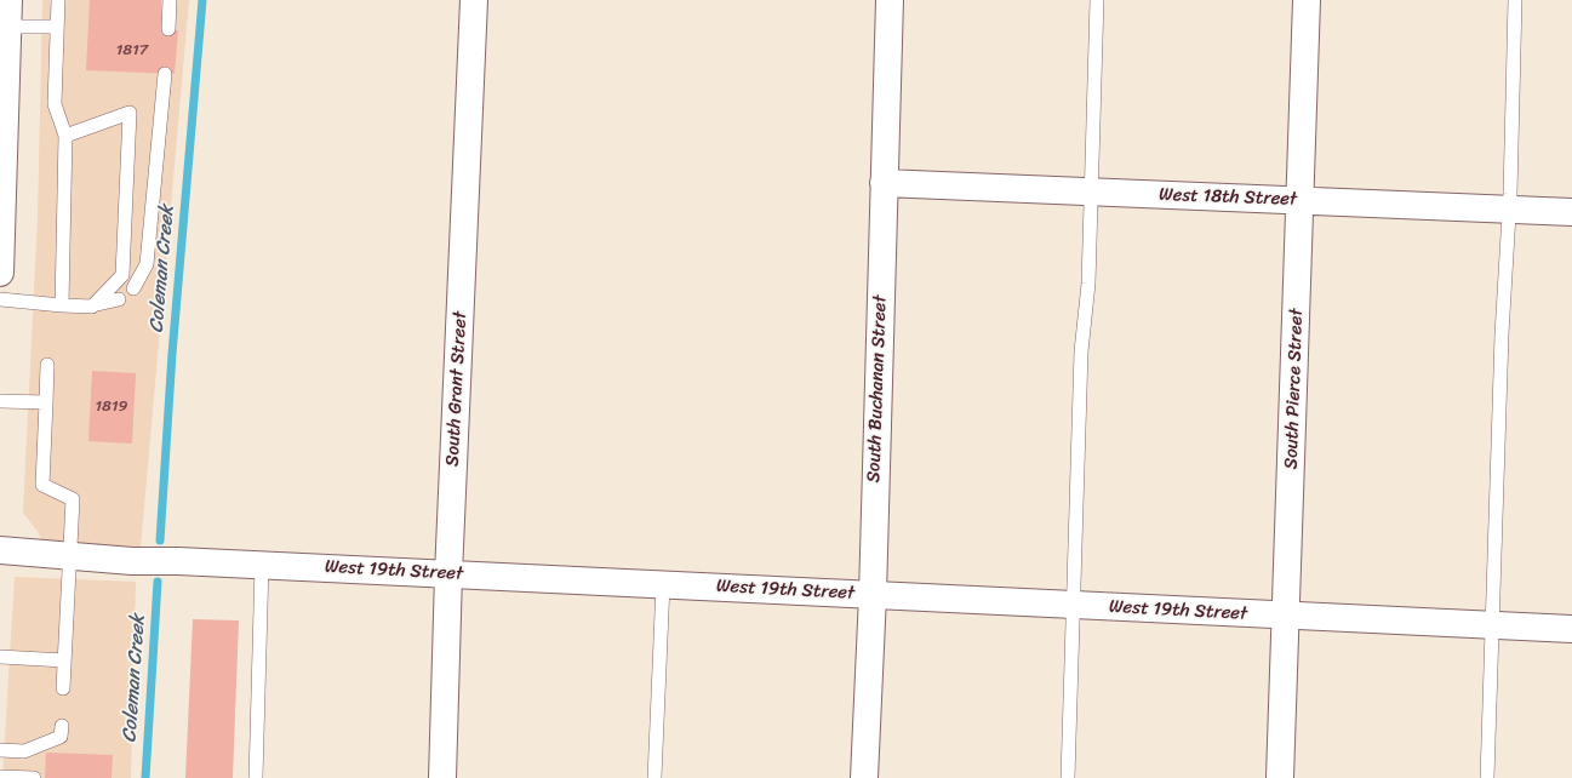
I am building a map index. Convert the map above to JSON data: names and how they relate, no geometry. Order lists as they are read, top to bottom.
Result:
{
  "streets": {
    "street": [
      "West 18th Street",
      "South Grant Street",
      "South Buchanan Street",
      "South Pierce Street",
      "West 19th Street"
    ]
  },
  "crossings": [
    ["West 18th Street", "South Buchanan Street"],
    ["West 18th Street", "South Pierce Street"],
    ["South Grant Street", "West 19th Street"],
    ["South Buchanan Street", "West 19th Street"],
    ["South Pierce Street", "West 19th Street"]
  ],
  "water": ["Coleman Creek"],
  "house_numbers": ["1817", "1819"]
}
